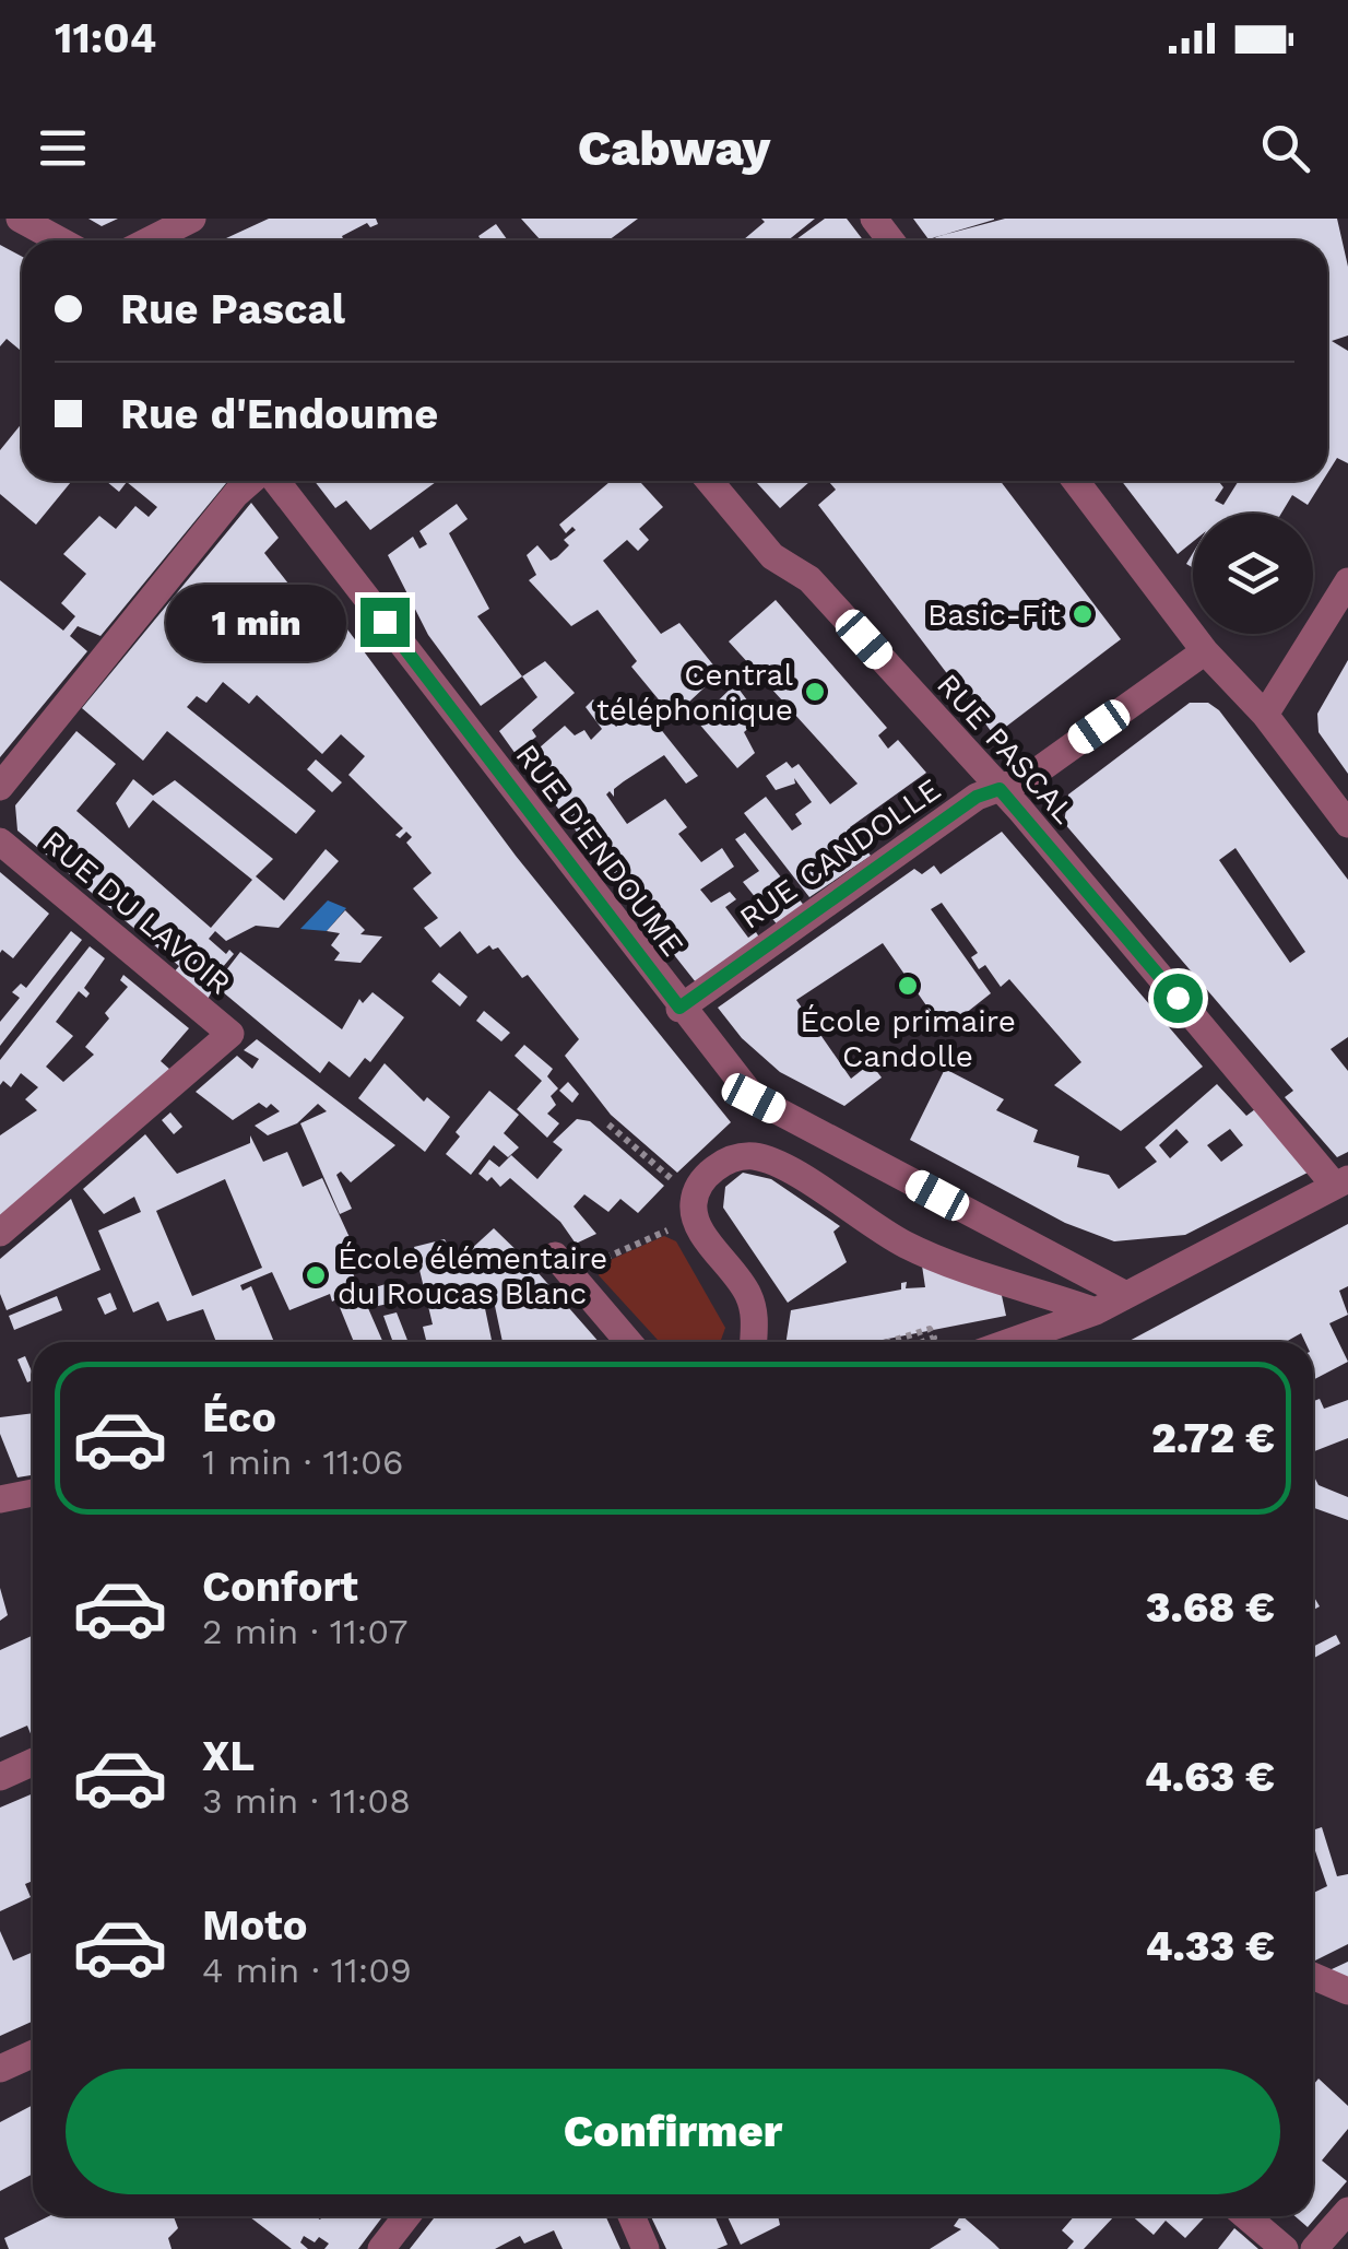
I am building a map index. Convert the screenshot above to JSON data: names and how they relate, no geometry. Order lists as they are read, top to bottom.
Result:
{
  "streets": {
    "street": [
      "RUE PASCAL",
      "RUE D'ENDOUME",
      "RUE CANDOLLE",
      "RUE DU LAVOIR"
    ]
  },
  "crossings": [
    ["RUE PASCAL", "RUE CANDOLLE"],
    ["RUE D'ENDOUME", "RUE CANDOLLE"]
  ],
  "places": [
    "Basic-Fit",
    "Central téléphonique",
    "École primaire Candolle",
    "École élémentaire du Roucas Blanc"
  ],
  "page": {
    "status": "11:04",
    "header": "Cabway",
    "banner": ["Rue Pascal", "Rue d'Endoume"],
    "bubble": "1 min",
    "list": [
      {
        "name": "Éco",
        "note": "1 min · 11:06",
        "value": "2.72 €"
      },
      {
        "name": "Confort",
        "note": "2 min · 11:07",
        "value": "3.68 €"
      },
      {
        "name": "XL",
        "note": "3 min · 11:08",
        "value": "4.63 €"
      },
      {
        "name": "Moto",
        "note": "4 min · 11:09",
        "value": "4.33 €"
      }
    ],
    "buttons": "Confirmer"
  }
}
